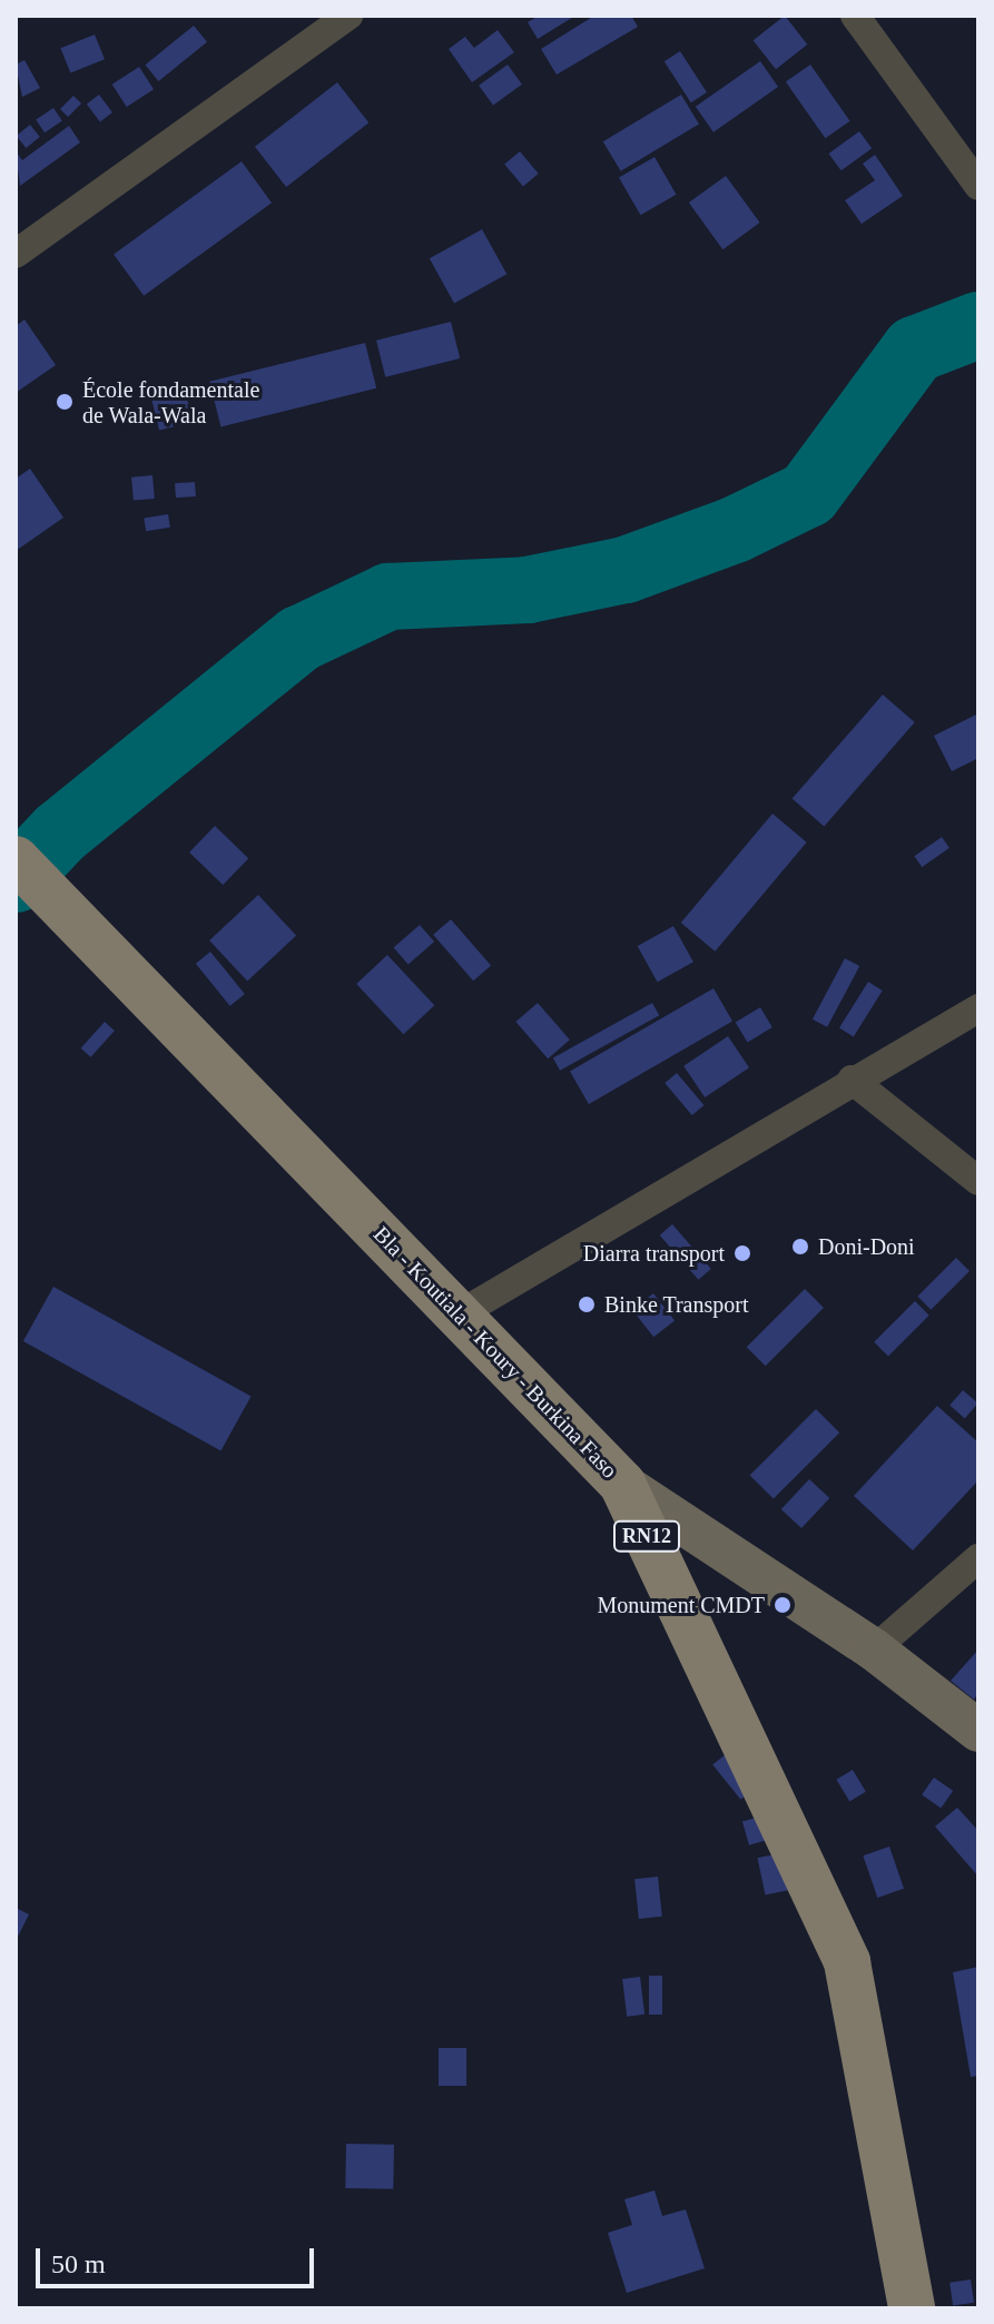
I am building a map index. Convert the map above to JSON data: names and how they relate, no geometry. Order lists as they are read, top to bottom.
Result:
{
  "streets": {
    "main road": ["Bla - Koutiala - Koury - Burkina Faso", "RN12"]
  },
  "places": [
    "École fondamentale de Wala-Wala",
    "Doni-Doni",
    "Diarra transport",
    "Binke Transport",
    "Monument CMDT"
  ],
  "scale_bar": "50 m"
}
